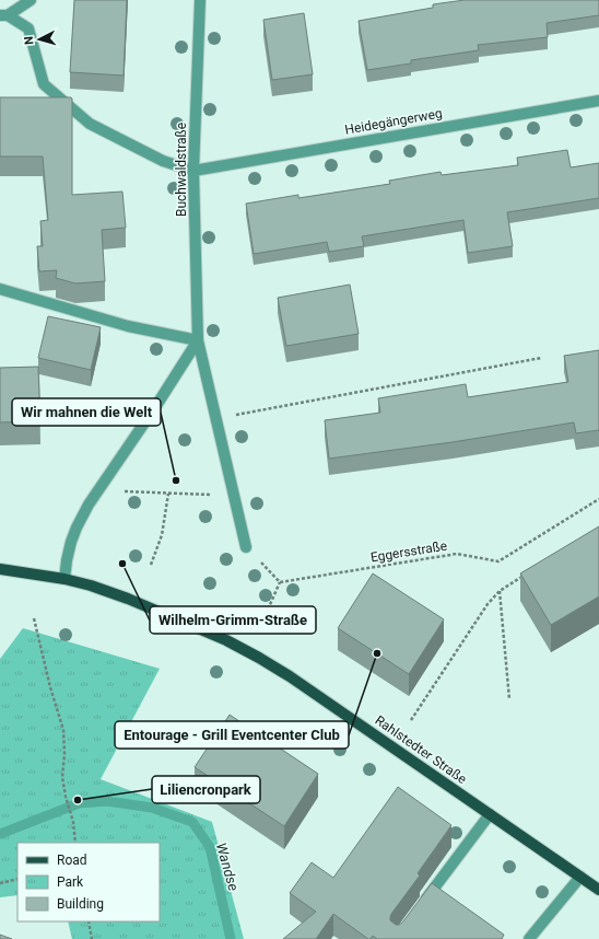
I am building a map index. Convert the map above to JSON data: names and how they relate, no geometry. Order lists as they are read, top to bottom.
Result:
{
  "streets": {
    "main road": ["Rahlstedter Straße"],
    "street": ["Heidegängerweg", "Buchwaldstraße"],
    "path": ["Eggersstraße"]
  },
  "crossings": [
    ["Heidegängerweg", "Buchwaldstraße"]
  ],
  "water": ["Wandse"],
  "places": [
    "Wir mahnen die Welt",
    "Wilhelm-Grimm-Straße",
    "Entourage - Grill Eventcenter Club",
    "Liliencronpark"
  ],
  "legend": ["Road", "Park", "Building"],
  "north": "left"
}
